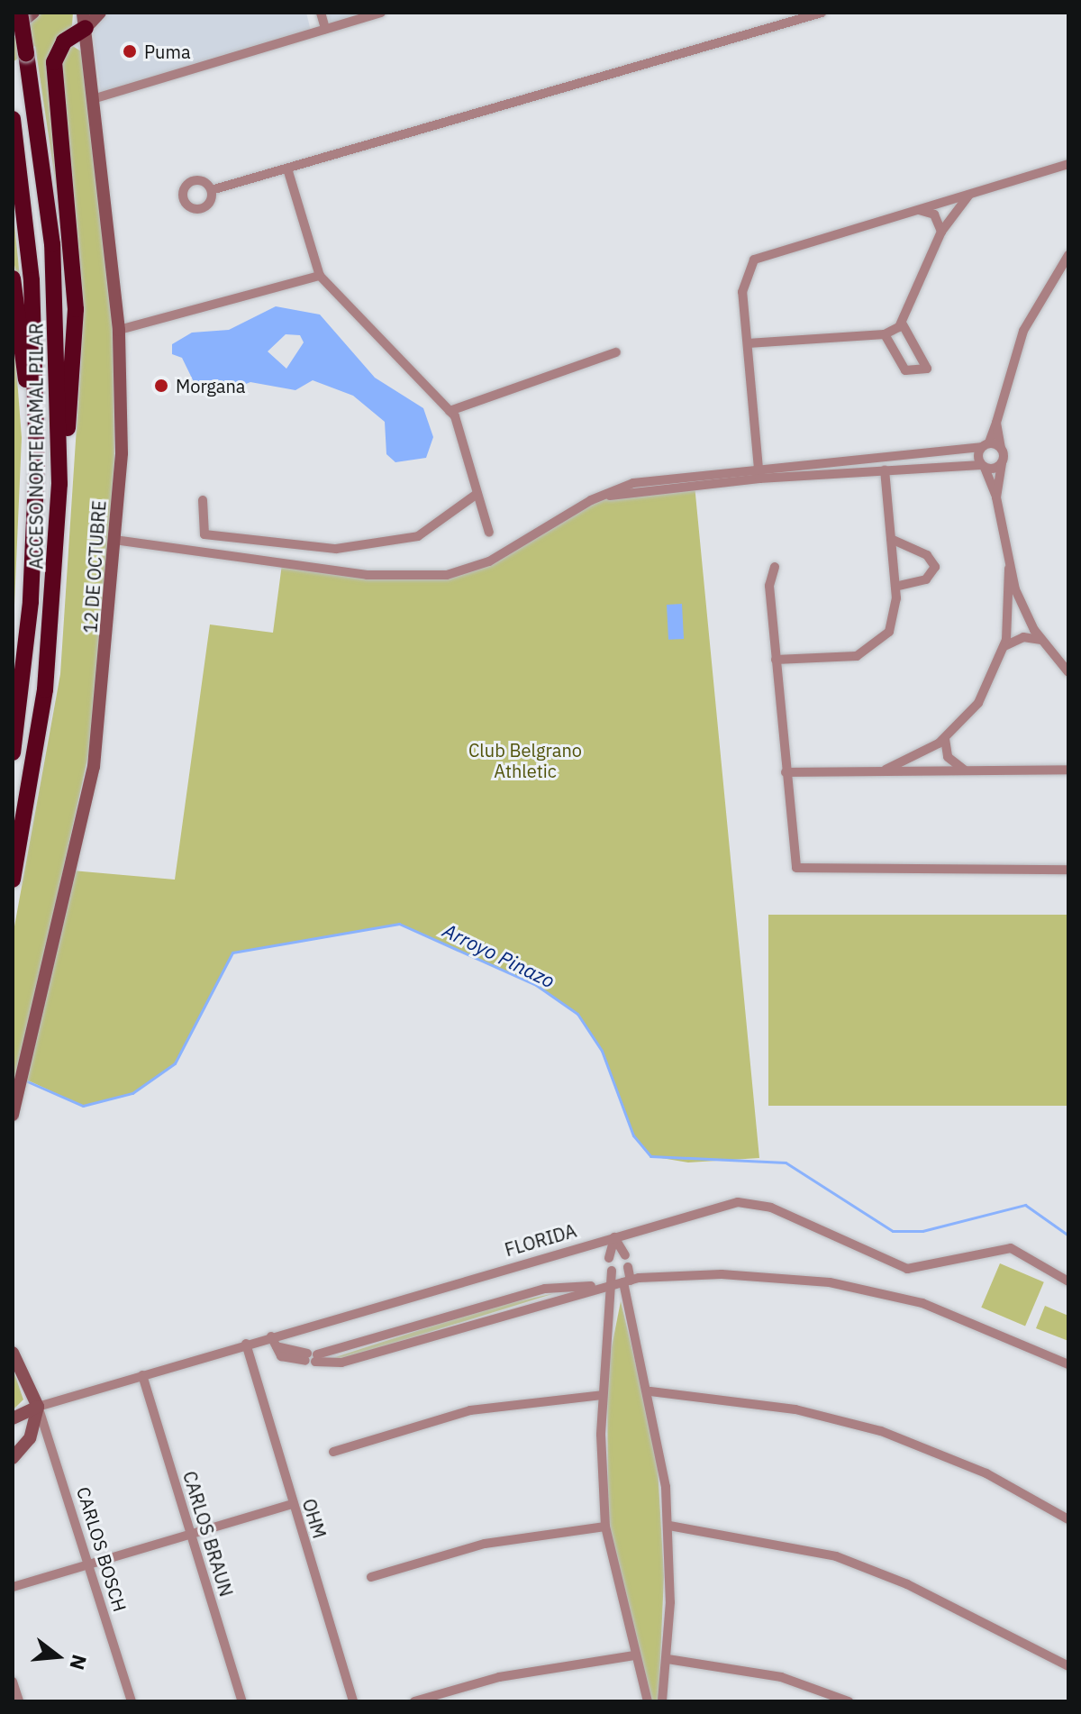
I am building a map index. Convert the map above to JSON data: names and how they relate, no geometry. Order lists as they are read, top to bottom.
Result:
{
  "streets": {
    "highway": ["ACCESO NORTE RAMAL PILAR"],
    "street": [
      "12 DE OCTUBRE",
      "FLORIDA",
      "OHM",
      "CARLOS BRAUN",
      "CARLOS BOSCH"
    ]
  },
  "crossings": [
    ["FLORIDA", "OHM"],
    ["FLORIDA", "CARLOS BRAUN"],
    ["FLORIDA", "CARLOS BOSCH"]
  ],
  "water": ["Arroyo Pinazo"],
  "parks": ["Club Belgrano Athletic"],
  "places": ["Puma", "Morgana"],
  "north": "right"
}
